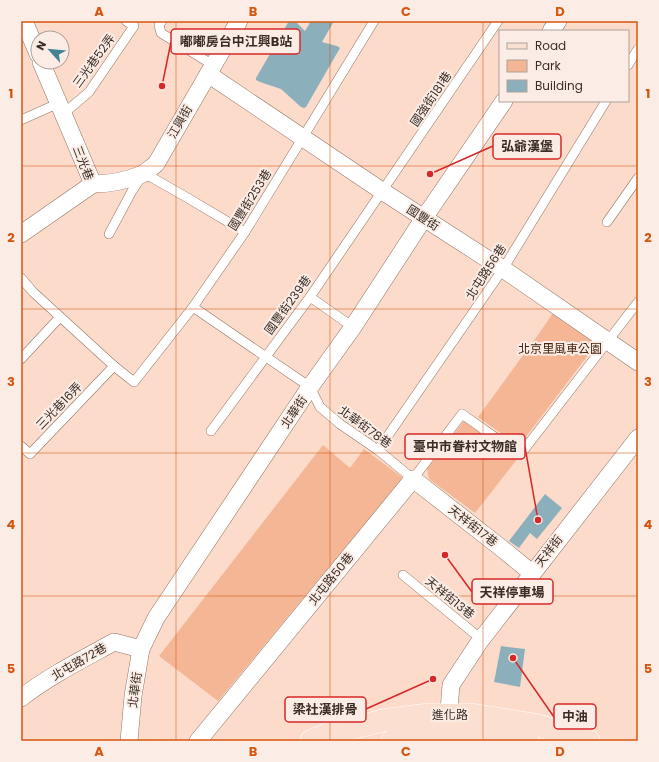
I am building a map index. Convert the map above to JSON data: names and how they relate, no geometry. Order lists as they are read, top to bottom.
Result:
{
  "streets": {
    "main road": ["進化路"],
    "street": [
      "江興街",
      "三光巷",
      "國豐街",
      "北華街",
      "天祥街17巷",
      "天祥街",
      "北屯路50巷",
      "北屯路72巷"
    ],
    "lane": [
      "三光巷52弄",
      "國強街181巷",
      "國豐街253巷",
      "北屯路56巷",
      "國豐街239巷",
      "三光巷16弄",
      "北華街78巷",
      "天祥街13巷"
    ]
  },
  "crossings": [
    ["三光巷52弄", "三光巷"],
    ["國強街181巷", "國豐街"],
    ["國強街181巷", "國豐街239巷"],
    ["江興街", "三光巷"],
    ["江興街", "國豐街"],
    ["國豐街253巷", "國豐街"],
    ["國豐街253巷", "三光巷16弄"],
    ["國豐街", "北屯路56巷"],
    ["國豐街", "國豐街239巷"],
    ["國豐街", "北華街"],
    ["國豐街", "北屯路50巷"],
    ["北屯路56巷", "北華街78巷"],
    ["北華街", "北華街78巷"],
    ["北華街", "北屯路72巷"],
    ["北華街78巷", "天祥街17巷"],
    ["北華街78巷", "北屯路50巷"],
    ["天祥街17巷", "天祥街"],
    ["天祥街17巷", "北屯路50巷"],
    ["天祥街", "天祥街13巷"],
    ["天祥街", "進化路"]
  ],
  "parks": ["北京里風車公園"],
  "places": [
    "嘟嘟房台中江興B站",
    "弘爺漢堡",
    "臺中市眷村文物館",
    "天祥停車場",
    "中油",
    "梁社漢排骨"
  ],
  "legend": ["Road", "Park", "Building"],
  "north": "top left",
  "grid": {
    "columns": [
      "A",
      "B",
      "C",
      "D"
    ],
    "rows": [
      "1",
      "2",
      "3",
      "4",
      "5"
    ]
  }
}
